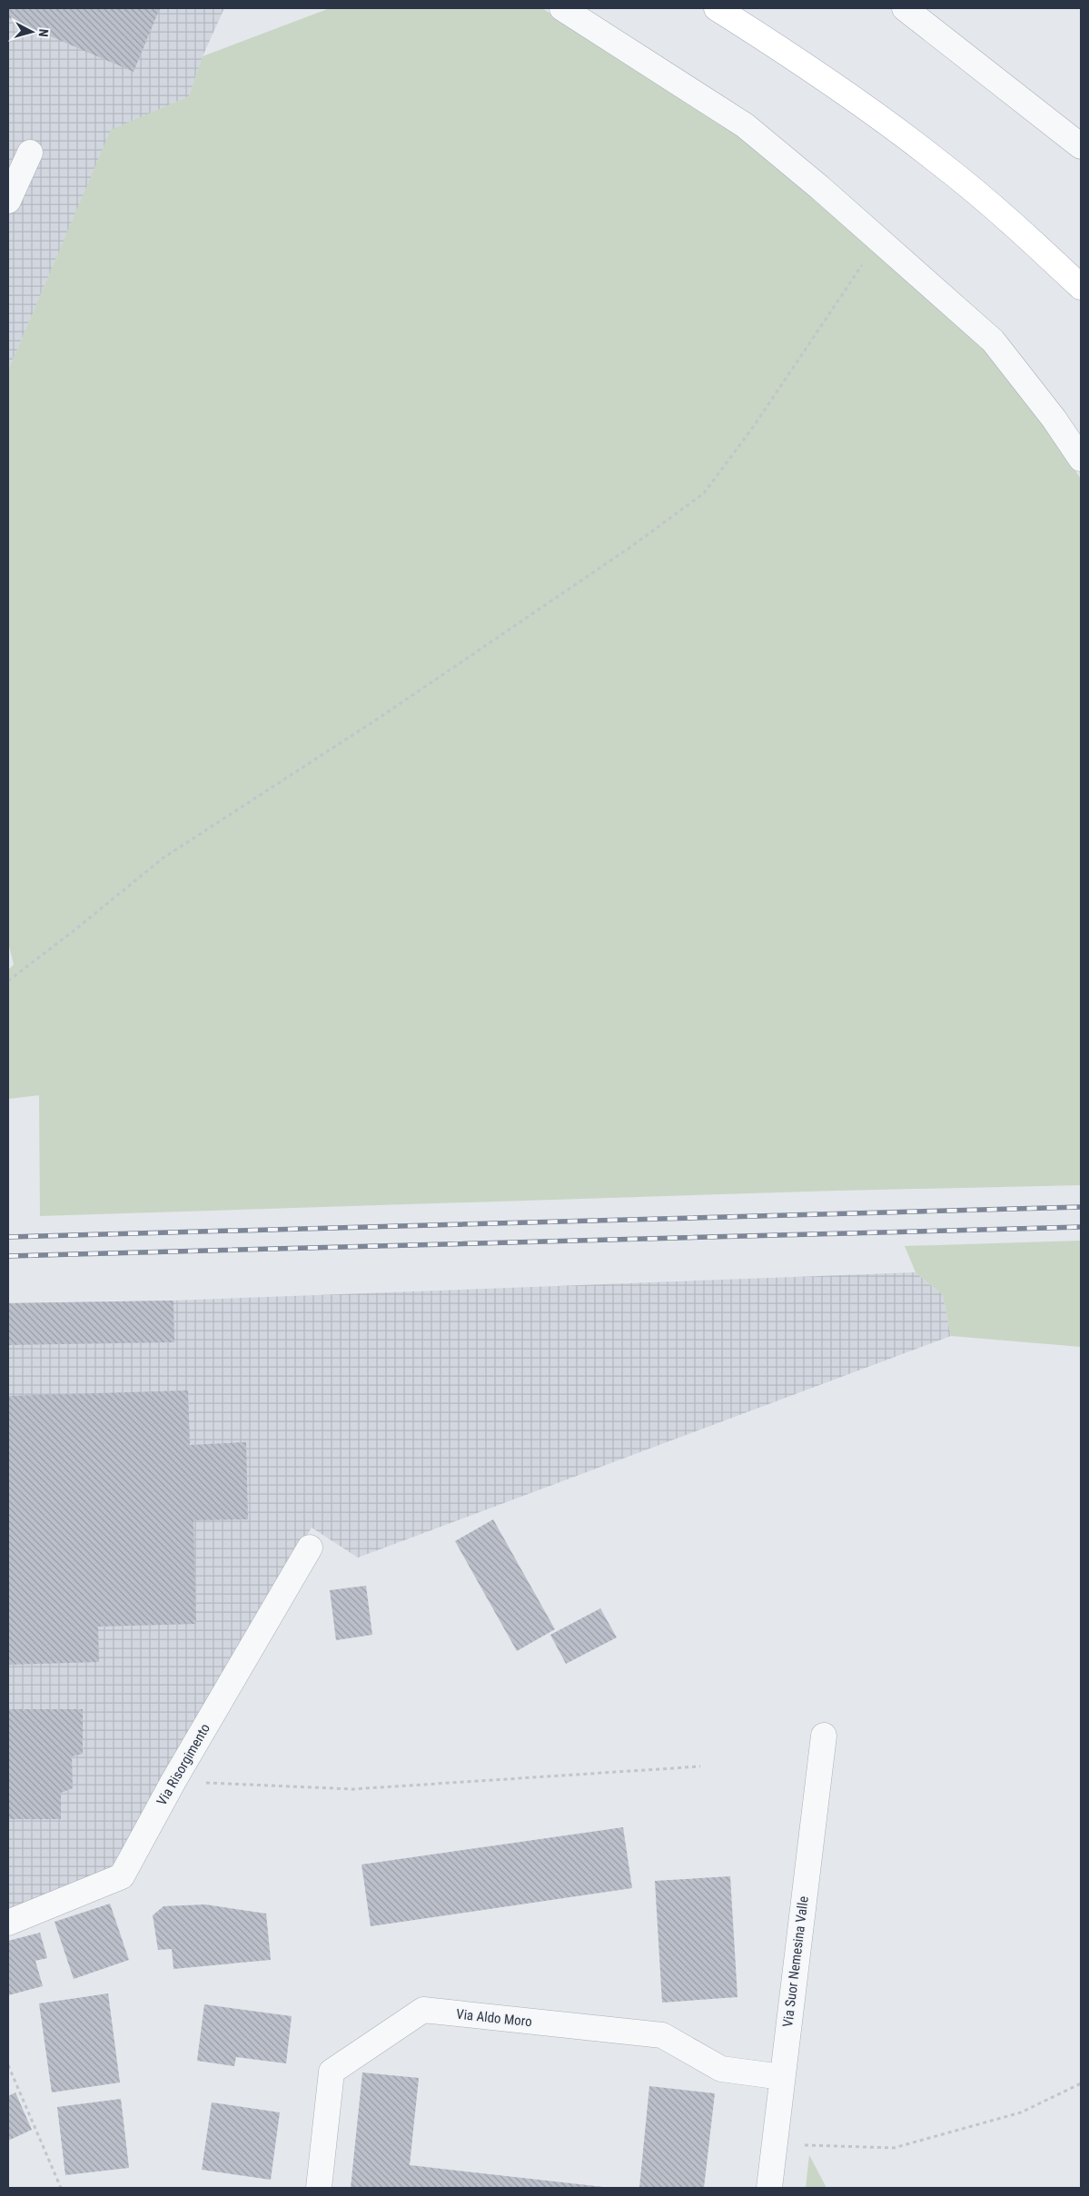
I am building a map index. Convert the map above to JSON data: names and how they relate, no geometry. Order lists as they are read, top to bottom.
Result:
{
  "streets": {
    "street": ["Via Risorgimento", "Via Suor Nemesina Valle", "Via Aldo Moro"]
  },
  "crossings": [
    ["Via Suor Nemesina Valle", "Via Aldo Moro"]
  ],
  "north": "right"
}
